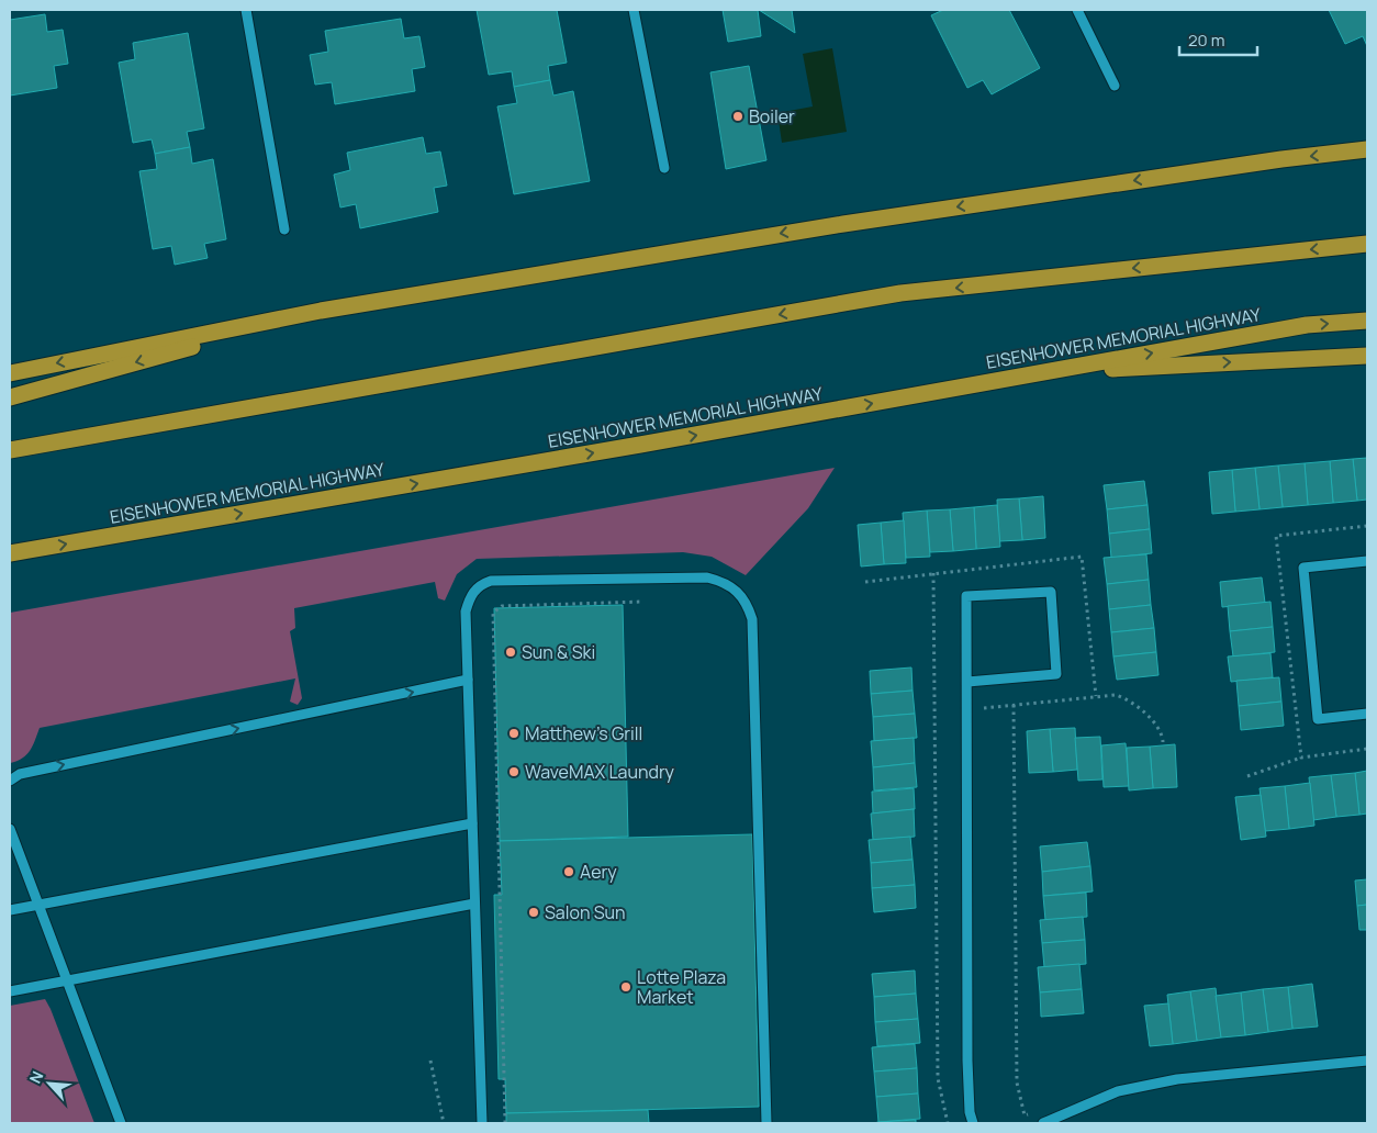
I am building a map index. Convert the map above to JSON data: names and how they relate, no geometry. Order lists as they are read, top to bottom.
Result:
{
  "streets": {
    "highway": ["EISENHOWER MEMORIAL HIGHWAY"]
  },
  "places": [
    "Boiler",
    "Sun & Ski",
    "Matthew's Grill",
    "WaveMAX Laundry",
    "Aery",
    "Salon Sun",
    "Lotte Plaza Market"
  ],
  "scale_bar": "20 m",
  "north": "top left"
}
